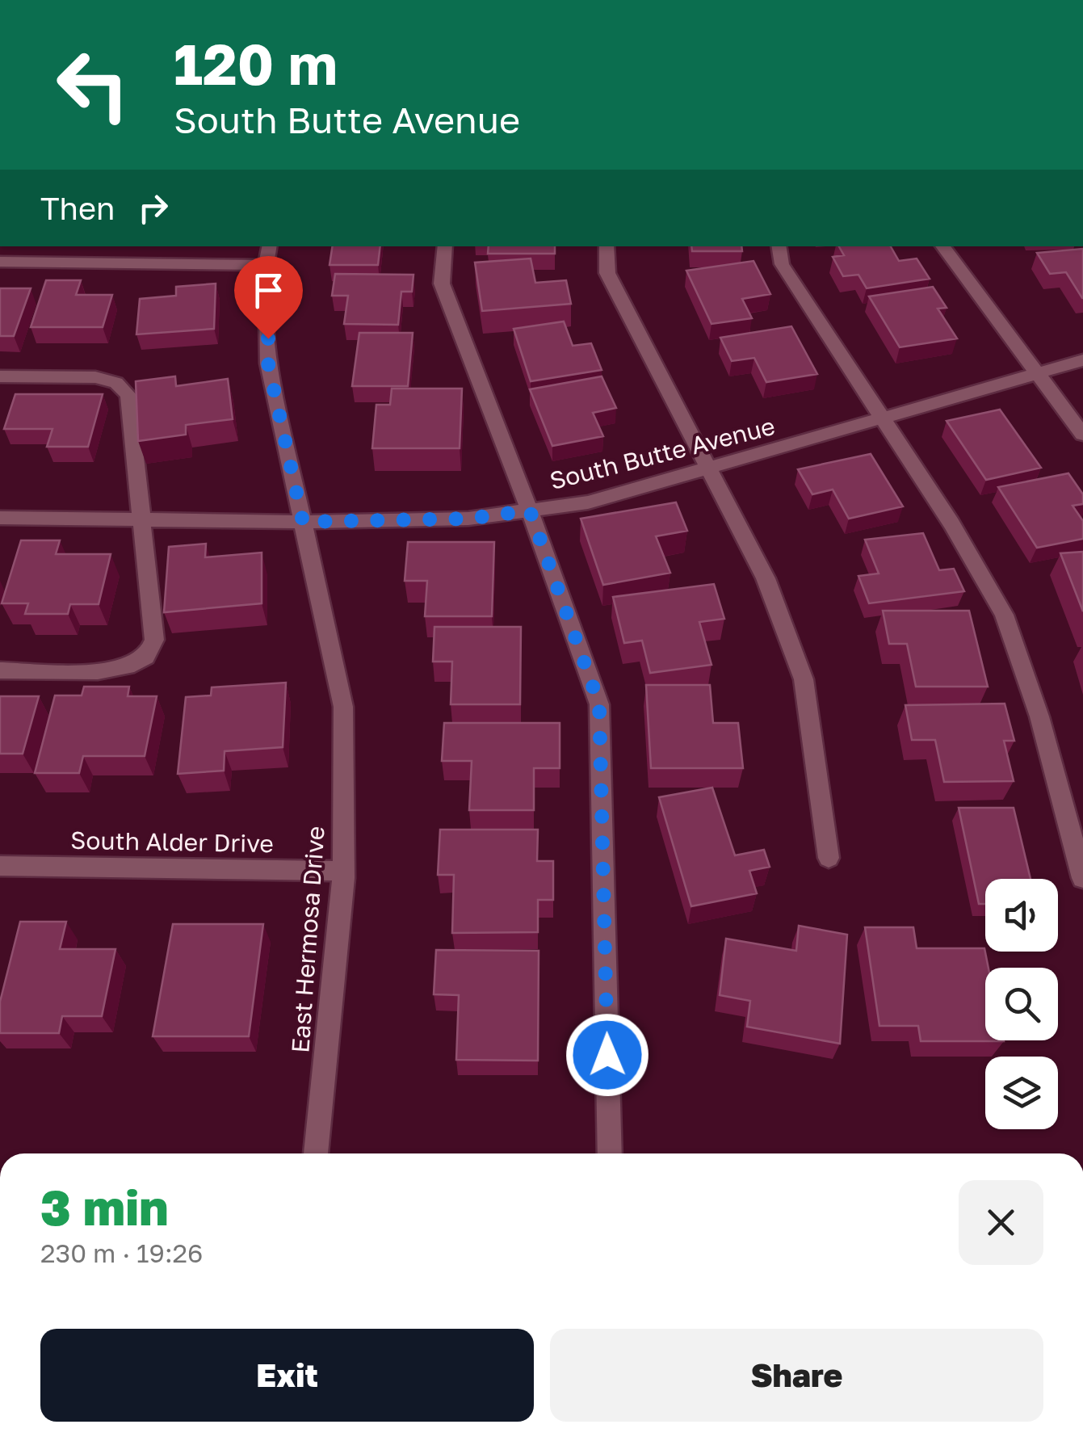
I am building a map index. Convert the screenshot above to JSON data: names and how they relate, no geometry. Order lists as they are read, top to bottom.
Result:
{
  "streets": {
    "street": ["South Butte Avenue", "South Alder Drive", "East Hermosa Drive"]
  },
  "crossings": [
    ["South Butte Avenue", "East Hermosa Drive"],
    ["South Alder Drive", "East Hermosa Drive"]
  ],
  "page": {
    "turn": ["120 m", "South Butte Avenue"],
    "then": "Then",
    "heading": ["3 min", "230 m · 19:26"],
    "buttons": ["Exit", "Share"]
  }
}
